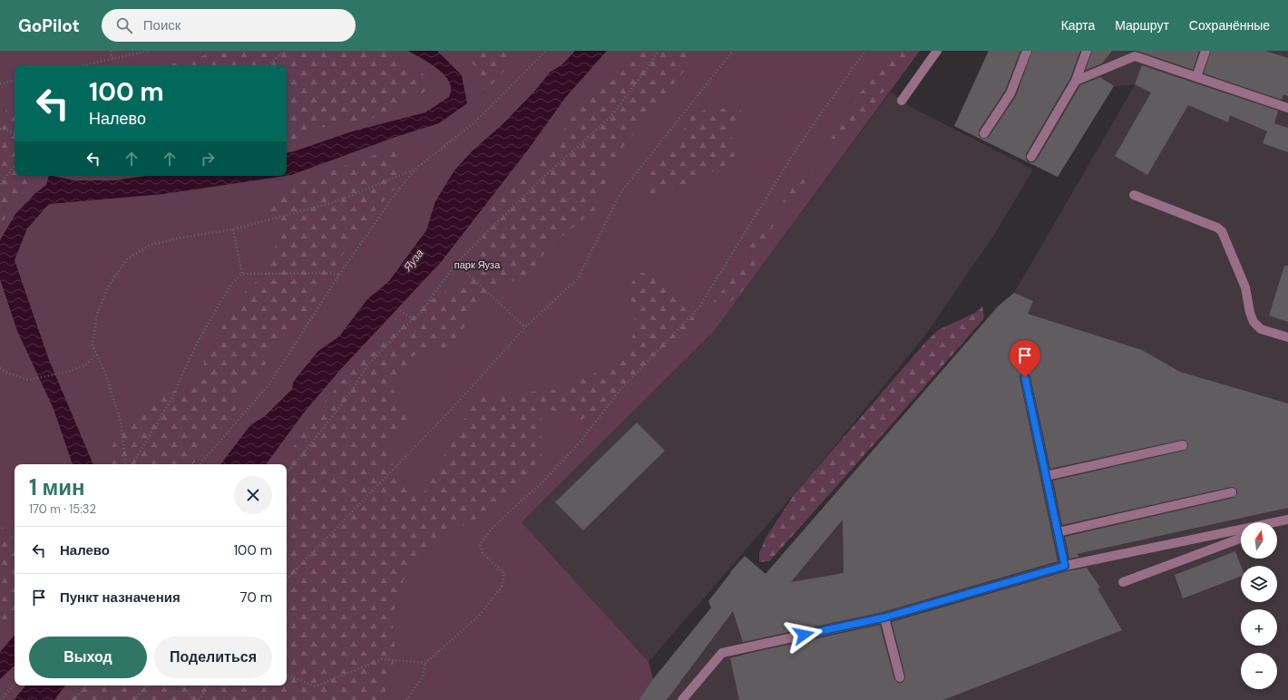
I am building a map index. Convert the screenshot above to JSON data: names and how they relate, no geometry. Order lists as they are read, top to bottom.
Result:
{
  "water": ["Яуза"],
  "parks": ["парк Яуза"],
  "north": "top",
  "page": {
    "header": "GoPilot",
    "search": "Поиск",
    "nav": ["Карта", "Маршрут", "Сохранённые"],
    "turn": ["100 m", "Налево"],
    "heading": ["1 мин", "170 m · 15:32"],
    "map_buttons": ["+", "−"],
    "list": [
      {
        "name": "Налево",
        "value": "100 m"
      },
      {
        "name": "Пункт назначения",
        "value": "70 m"
      }
    ],
    "buttons": ["Выход", "Поделиться"]
  }
}
